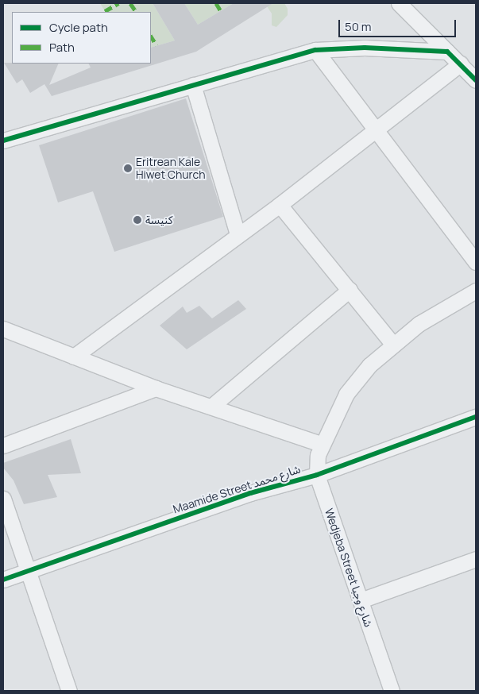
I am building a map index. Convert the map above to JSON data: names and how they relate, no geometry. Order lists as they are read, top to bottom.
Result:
{
  "streets": {
    "street": ["Maamide Street شارع محمد", "Wedjeba Street شارع وجبا"]
  },
  "crossings": [
    ["Maamide Street شارع محمد", "Wedjeba Street شارع وجبا"]
  ],
  "places": ["Eritrean Kale Hiwet Church", "كنيسة"],
  "legend": ["Cycle path", "Path"],
  "scale_bar": "50 m"
}
